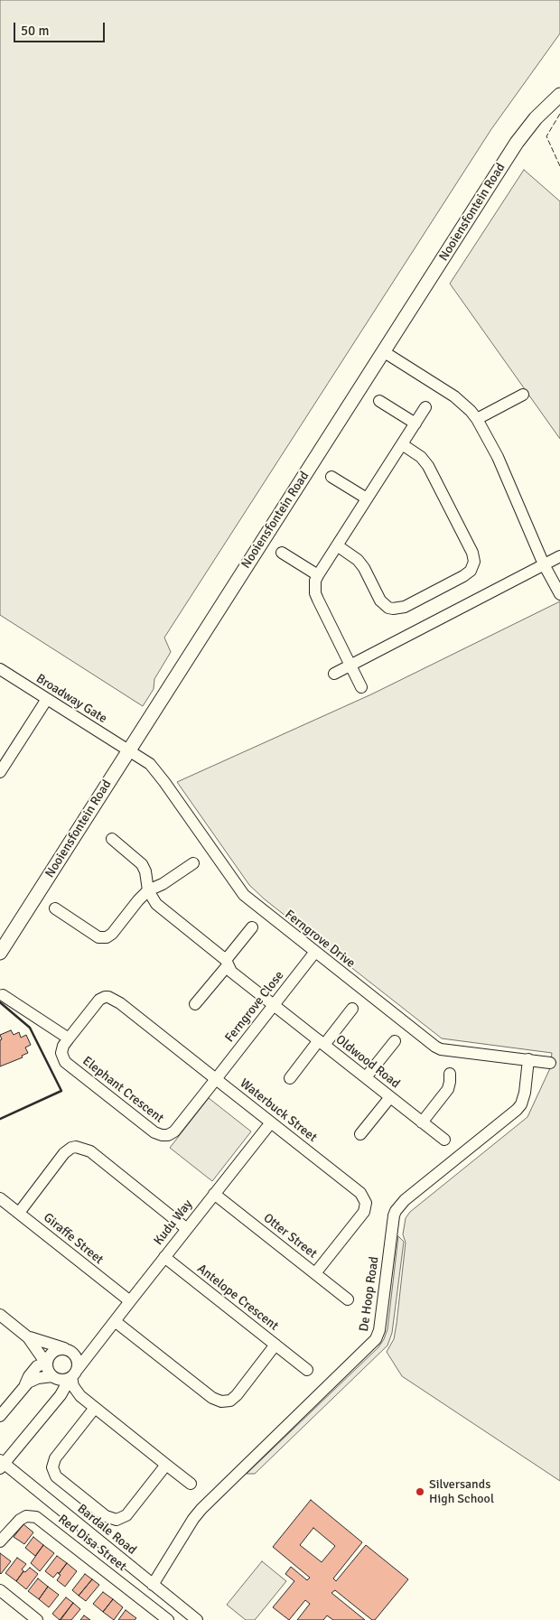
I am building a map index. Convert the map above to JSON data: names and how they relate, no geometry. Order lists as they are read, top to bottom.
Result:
{
  "streets": {
    "street": [
      "Nooiensfontein Road",
      "Broadway Gate",
      "Ferngrove Drive",
      "Ferngrove Close",
      "Oldwood Road",
      "Elephant Crescent",
      "Waterbuck Street",
      "Kudu Way",
      "Otter Street",
      "Giraffe Street",
      "De Hoop Road",
      "Antelope Crescent",
      "Bardale Road",
      "Red Disa Street"
    ]
  },
  "crossings": [
    ["Nooiensfontein Road", "Broadway Gate"],
    ["Nooiensfontein Road", "Ferngrove Drive"],
    ["Broadway Gate", "Ferngrove Drive"],
    ["Ferngrove Drive", "Ferngrove Close"],
    ["Ferngrove Drive", "De Hoop Road"],
    ["Ferngrove Close", "Oldwood Road"],
    ["Ferngrove Close", "Elephant Crescent"],
    ["Ferngrove Close", "Waterbuck Street"],
    ["Elephant Crescent", "Waterbuck Street"],
    ["Waterbuck Street", "Kudu Way"],
    ["Waterbuck Street", "Otter Street"],
    ["Kudu Way", "Otter Street"],
    ["Kudu Way", "Giraffe Street"],
    ["Kudu Way", "Antelope Crescent"],
    ["Kudu Way", "Bardale Road"],
    ["De Hoop Road", "Bardale Road"]
  ],
  "places": ["Silversands High School"],
  "scale_bar": "50 m"
}
